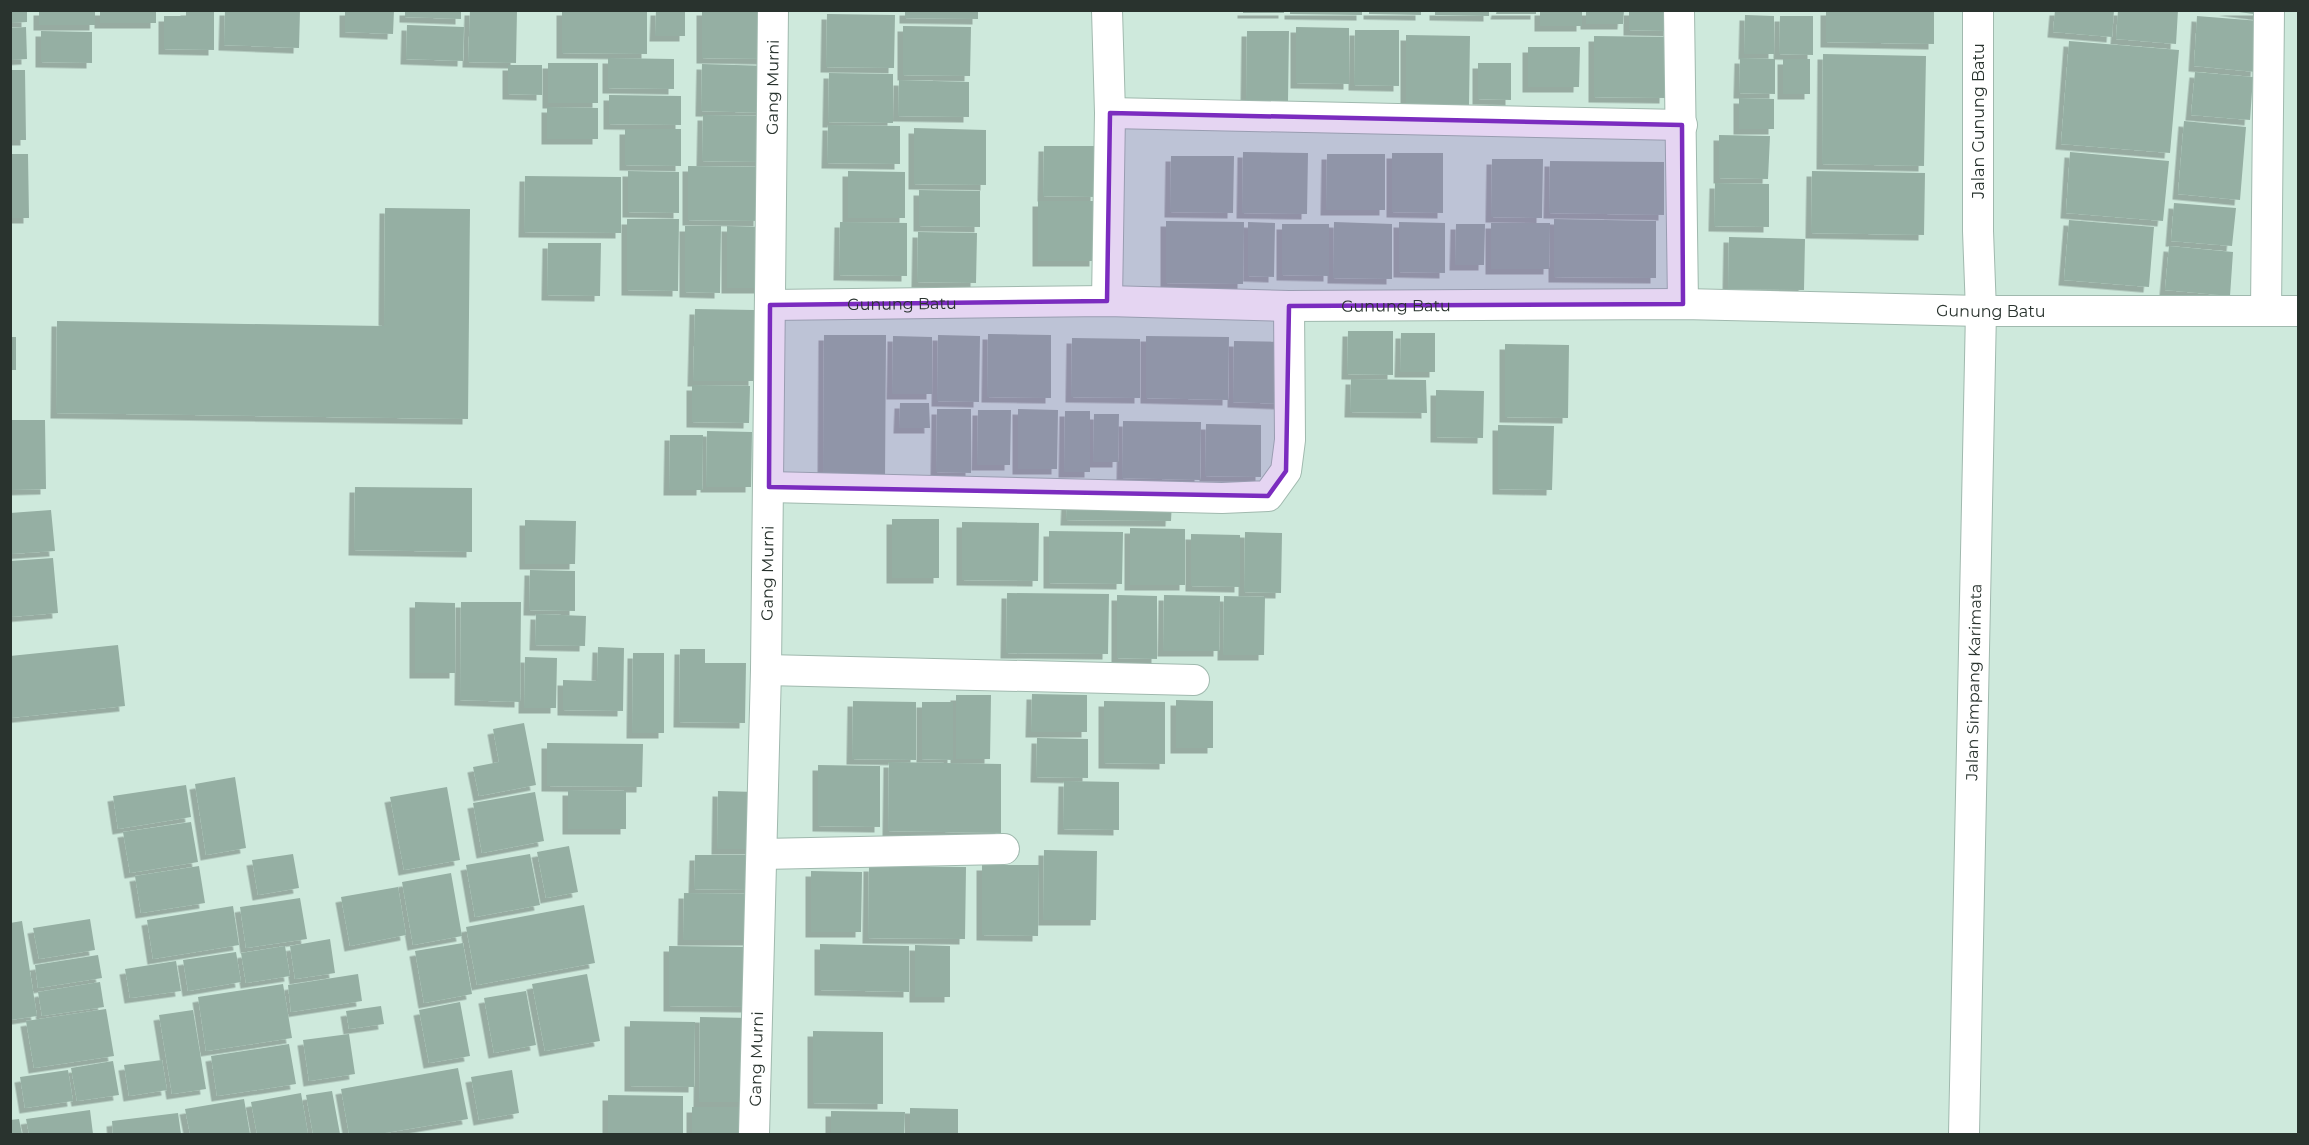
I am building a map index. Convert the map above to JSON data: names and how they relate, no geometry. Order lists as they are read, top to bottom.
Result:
{
  "streets": {
    "street": [
      "Gang Murni",
      "Jalan Gunung Batu",
      "Gunung Batu",
      "Jalan Simpang Karimata"
    ]
  },
  "crossings": [
    ["Gang Murni", "Gunung Batu"],
    ["Jalan Gunung Batu", "Jalan Simpang Karimata"],
    ["Gunung Batu", "Jalan Simpang Karimata"]
  ]
}
